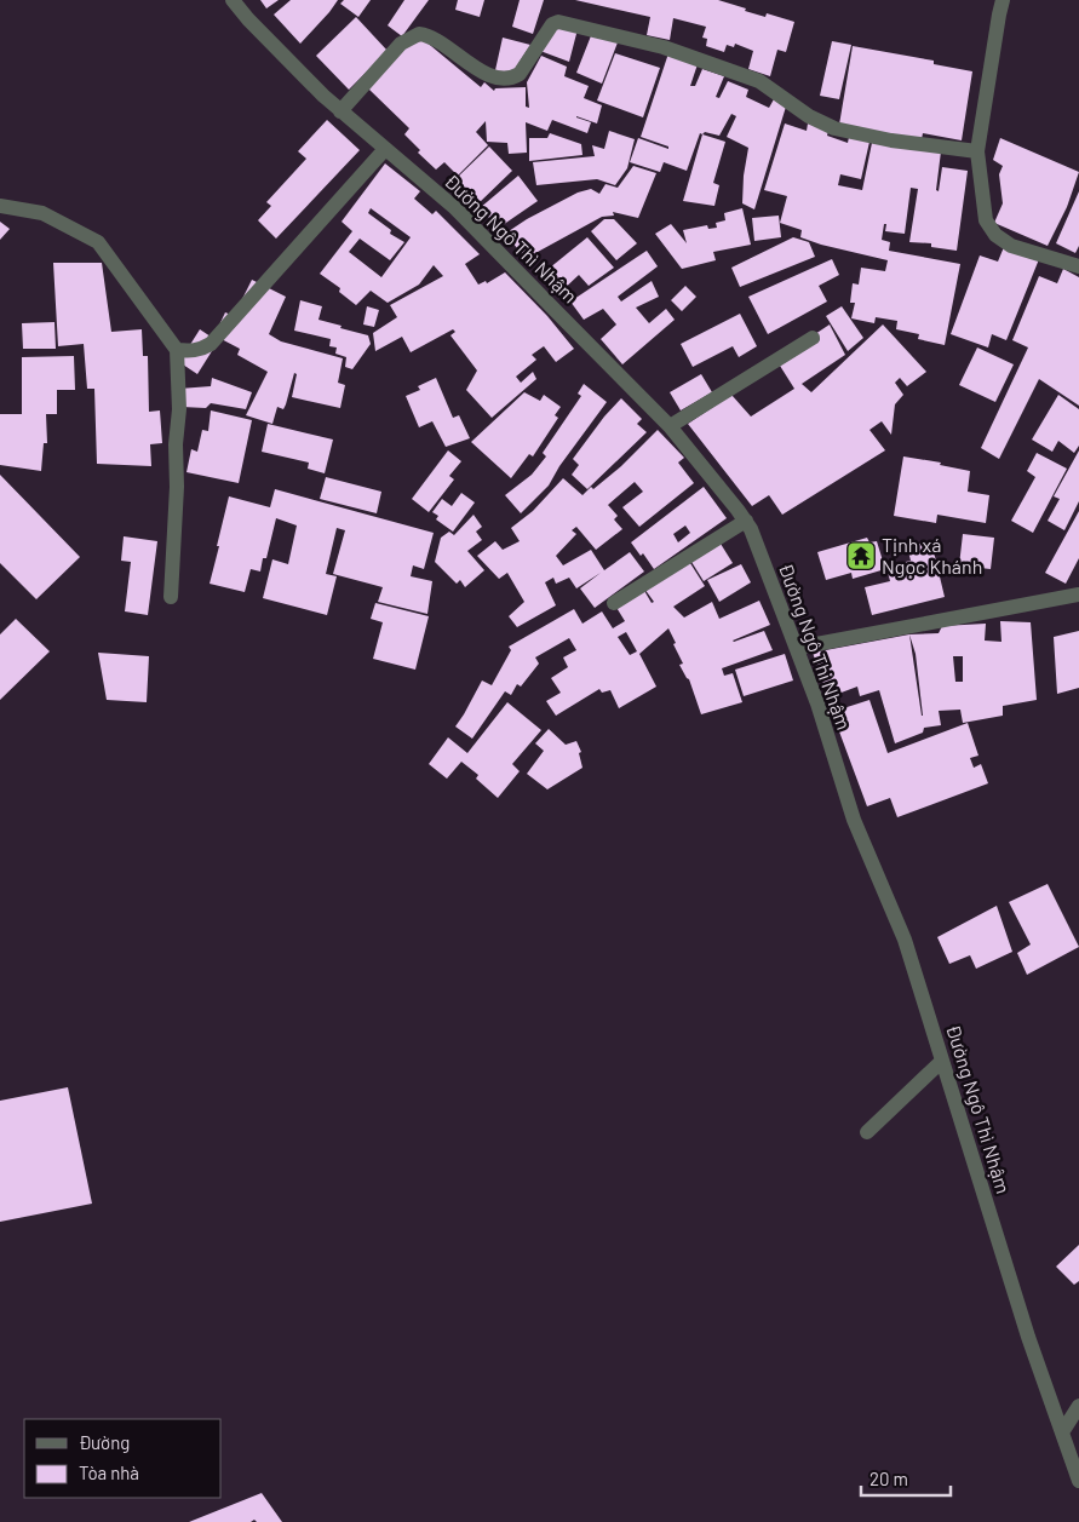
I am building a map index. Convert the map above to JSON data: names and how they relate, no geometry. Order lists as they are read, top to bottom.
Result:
{
  "streets": {
    "street": ["Đường Ngô Thì Nhậm"]
  },
  "places": {
    "temple": ["Tịnh xá Ngọc Khánh"]
  },
  "legend": ["Đường", "Tòa nhà"],
  "scale_bar": "20 m"
}
